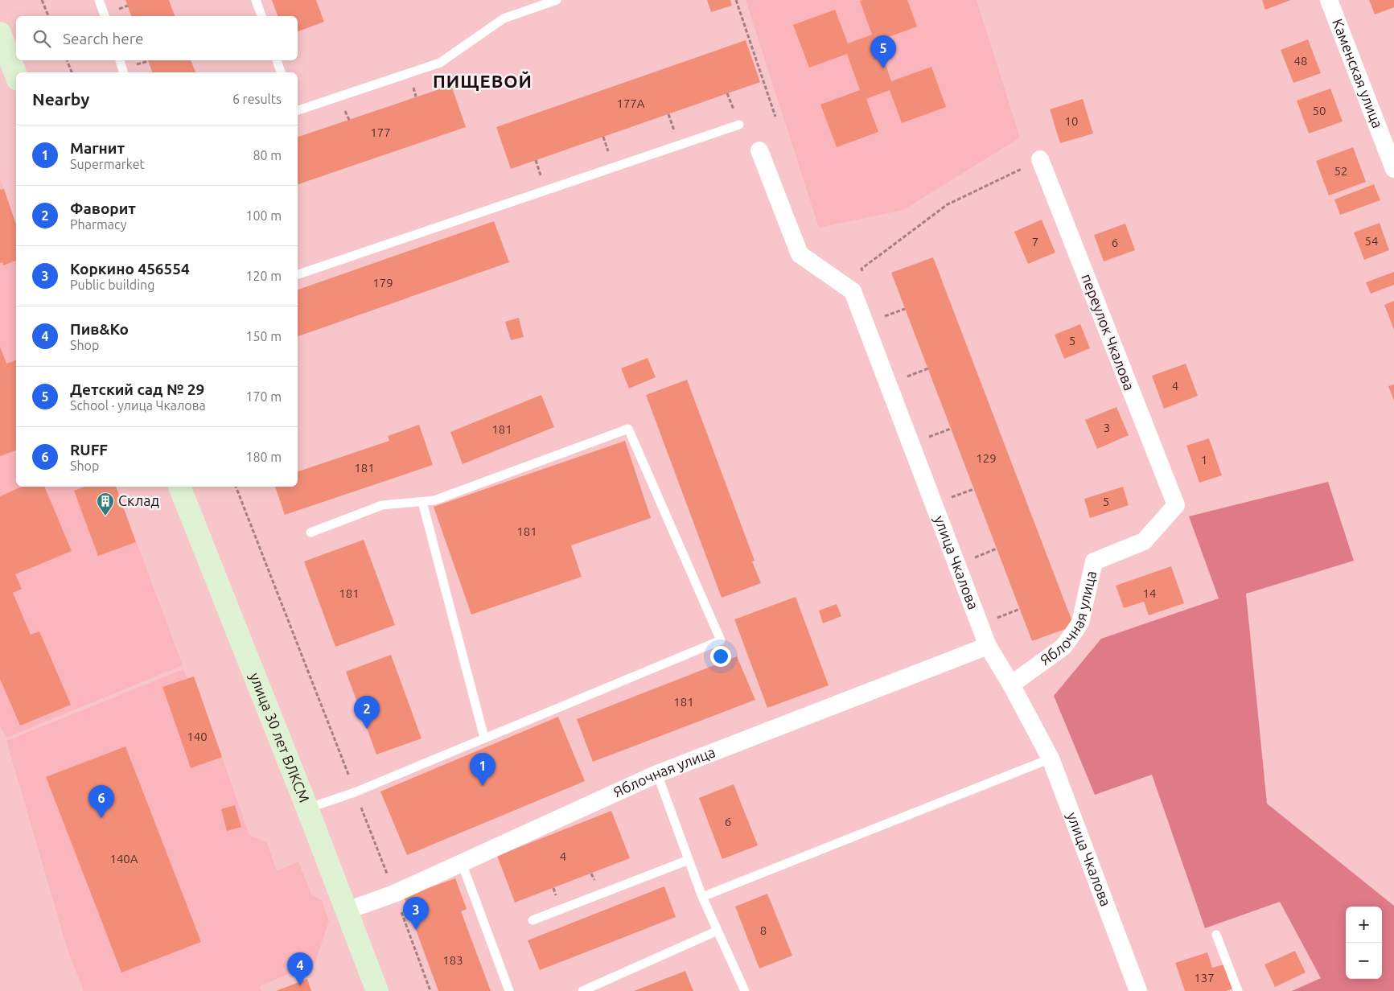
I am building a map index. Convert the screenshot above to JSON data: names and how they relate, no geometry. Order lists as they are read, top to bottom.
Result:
{
  "streets": {
    "main road": ["улица 30 лет ВЛКСМ"],
    "street": [
      "Каменская улица",
      "переулок Чкалова",
      "улица Чкалова",
      "Яблочная улица"
    ]
  },
  "crossings": [
    ["переулок Чкалова", "Яблочная улица"],
    ["улица Чкалова", "Яблочная улица"],
    ["Яблочная улица", "улица 30 лет ВЛКСМ"]
  ],
  "districts": ["ПИЩЕВОЙ"],
  "places": {
    "building": ["Склад"]
  },
  "house_numbers": [
    "48",
    "177А",
    "50",
    "10",
    "177",
    "52",
    "54",
    "7",
    "6",
    "179",
    "5",
    "4",
    "3",
    "181",
    "129",
    "1",
    "181",
    "5",
    "181",
    "181",
    "14",
    "181",
    "140",
    "6",
    "4",
    "140А",
    "8",
    "183",
    "137"
  ],
  "page": {
    "search": "Search here",
    "pins": [
      "5",
      "2",
      "1",
      "6",
      "3",
      "4"
    ],
    "heading": ["Nearby", "6 results"],
    "list": [
      {
        "mark": "1",
        "name": "Магнит",
        "note": "Supermarket",
        "value": "80 m"
      },
      {
        "mark": "2",
        "name": "Фаворит",
        "note": "Pharmacy",
        "value": "100 m"
      },
      {
        "mark": "3",
        "name": "Коркино 456554",
        "note": "Public building",
        "value": "120 m"
      },
      {
        "mark": "4",
        "name": "Пив&Ко",
        "note": "Shop",
        "value": "150 m"
      },
      {
        "mark": "5",
        "name": "Детский сад № 29",
        "note": "School · улица Чкалова",
        "value": "170 m"
      },
      {
        "mark": "6",
        "name": "RUFF",
        "note": "Shop",
        "value": "180 m"
      }
    ],
    "map_buttons": ["+", "−"]
  }
}
